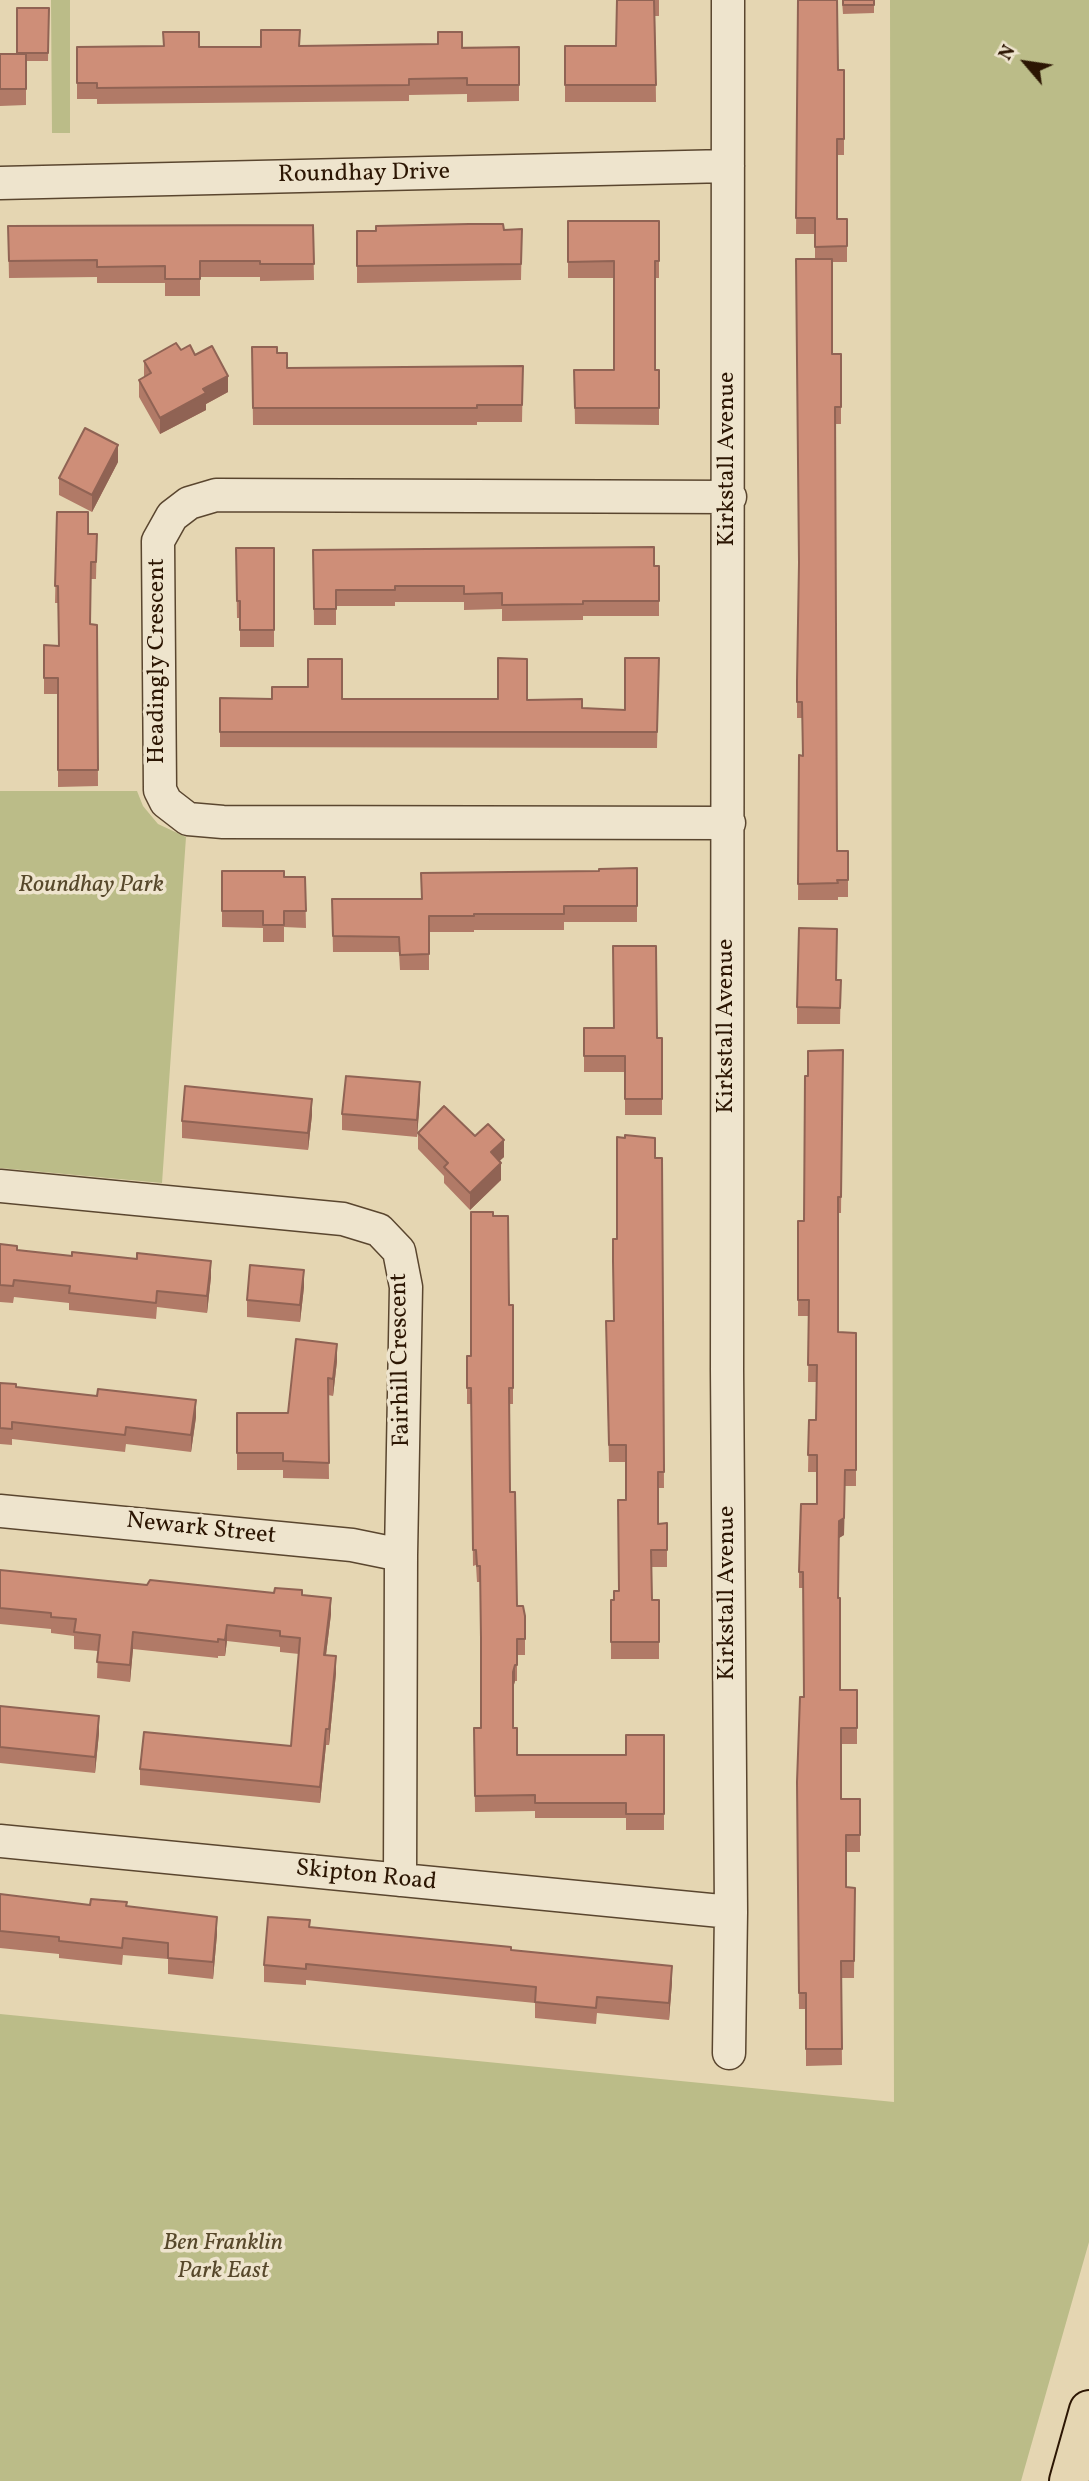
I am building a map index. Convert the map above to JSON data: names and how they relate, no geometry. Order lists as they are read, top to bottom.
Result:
{
  "streets": {
    "street": [
      "Roundhay Drive",
      "Kirkstall Avenue",
      "Headingly Crescent",
      "Fairhill Crescent",
      "Newark Street",
      "Skipton Road"
    ]
  },
  "crossings": [
    ["Roundhay Drive", "Kirkstall Avenue"],
    ["Kirkstall Avenue", "Headingly Crescent"],
    ["Kirkstall Avenue", "Skipton Road"],
    ["Fairhill Crescent", "Newark Street"],
    ["Fairhill Crescent", "Skipton Road"]
  ],
  "parks": ["Roundhay Park", "Ben Franklin Park East"],
  "north": "top left"
}
